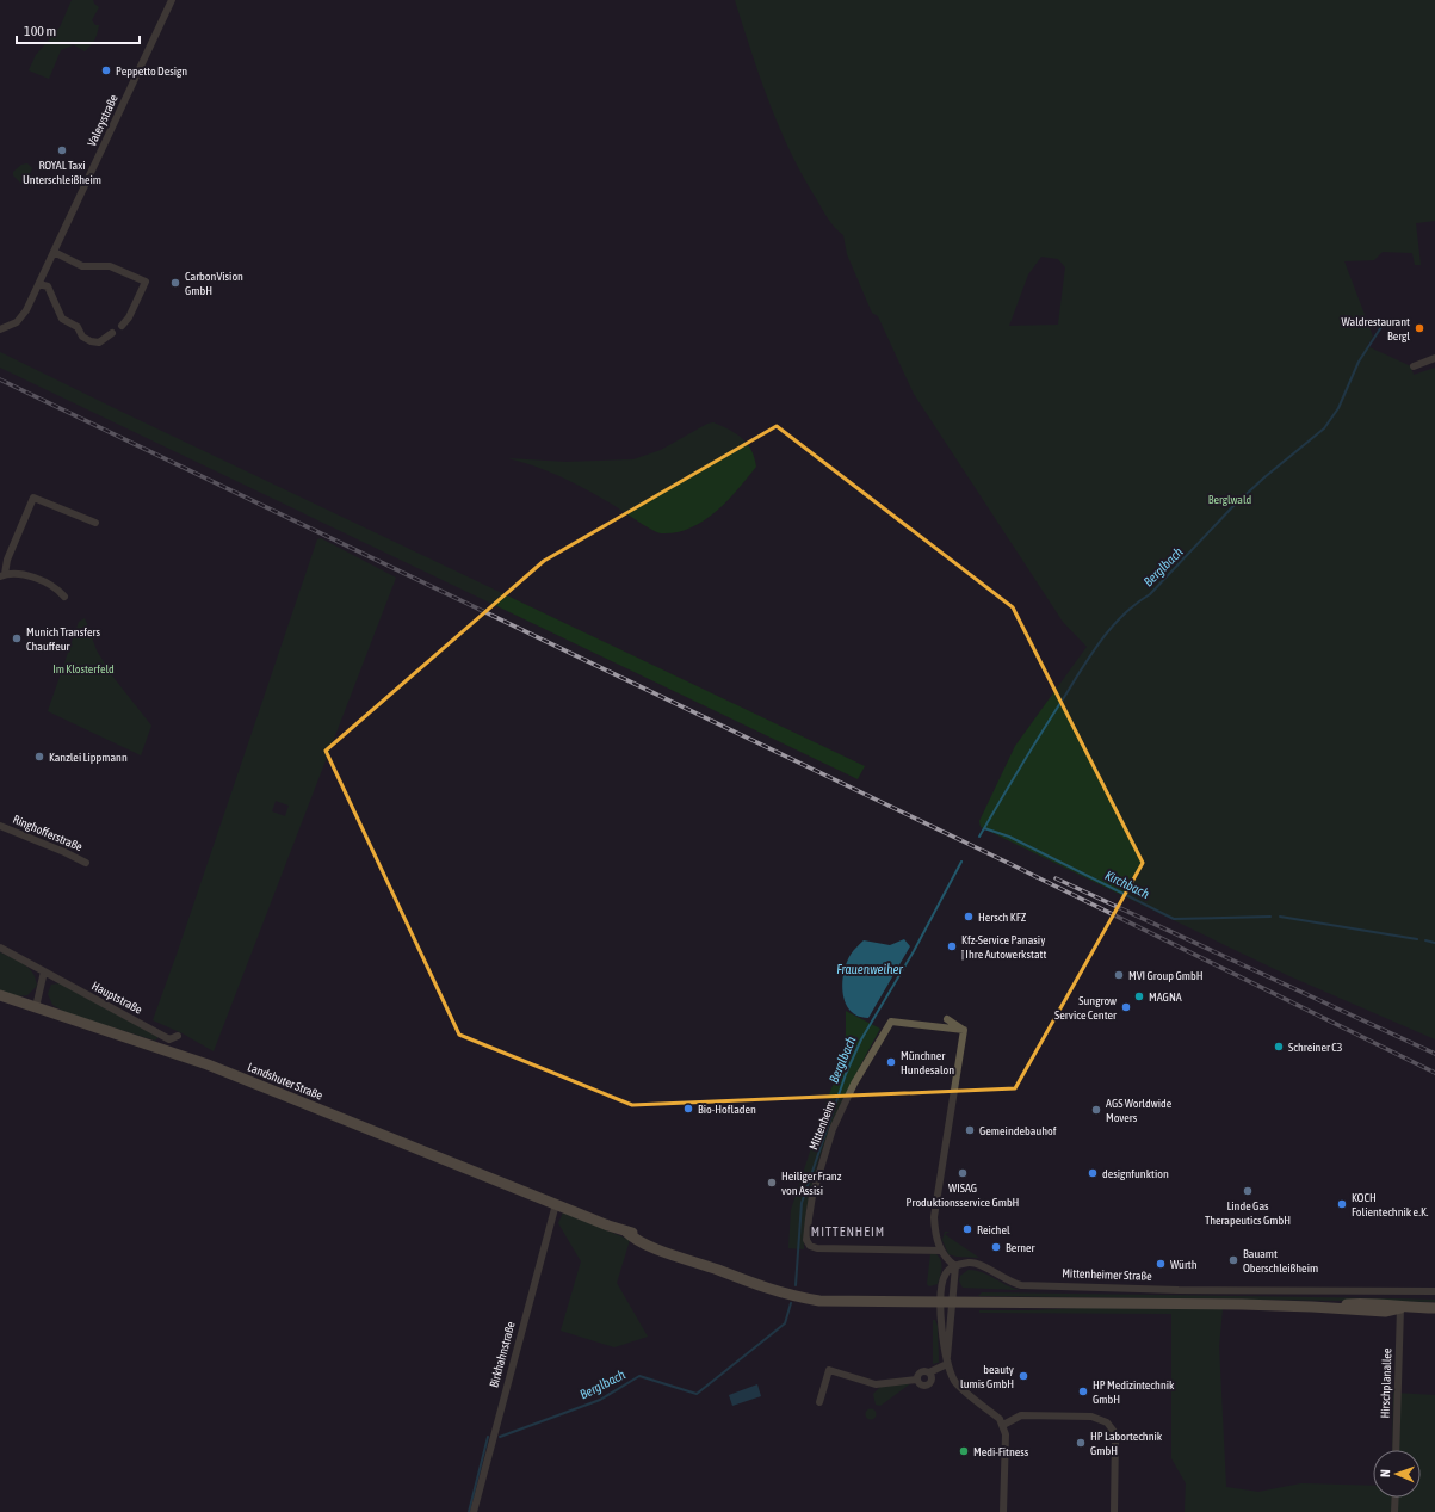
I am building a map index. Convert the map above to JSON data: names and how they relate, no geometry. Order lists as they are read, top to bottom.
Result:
{
  "streets": {
    "main road": ["Landshuter Straße"],
    "street": [
      "Valerystraße",
      "Ringhofferstraße",
      "Hauptstraße",
      "Mittenheim",
      "Mittenheimer Straße",
      "Birkhahnstraße",
      "Hirschplanallee"
    ]
  },
  "crossings": [
    ["Landshuter Straße", "Birkhahnstraße"]
  ],
  "districts": ["MITTENHEIM"],
  "water": ["Berglbach", "Kirchbach", "Frauenweiher"],
  "parks": ["Berglwald", "Im Klosterfeld"],
  "places": [
    "Peppetto Design",
    "ROYAL Taxi Unterschleißheim",
    "CarbonVision GmbH",
    "Waldrestaurant Bergl",
    "Munich Transfers Chauffeur",
    "Kanzlei Lippmann",
    "Hersch KFZ",
    "Kfz-Service Panasiy | Ihre Autowerkstatt",
    "MVI Group GmbH",
    "MAGNA",
    "Sungrow Service Center",
    "Schreiner C3",
    "Münchner Hundesalon",
    "Bio-Hofladen",
    "AGS Worldwide Movers",
    "Gemeindebauhof",
    "WISAG Produktionsservice GmbH",
    "designfunktion",
    "Heiliger Franz von Assisi",
    "Linde Gas Therapeutics GmbH",
    "KOCH Folientechnik e.K.",
    "Reichel",
    "Berner",
    "Bauamt Oberschleißheim",
    "Würth",
    "beauty lumis GmbH",
    "HP Medizintechnik GmbH",
    "HP Labortechnik GmbH",
    "Medi-Fitness"
  ],
  "scale_bar": "100 m",
  "north": "left"
}
